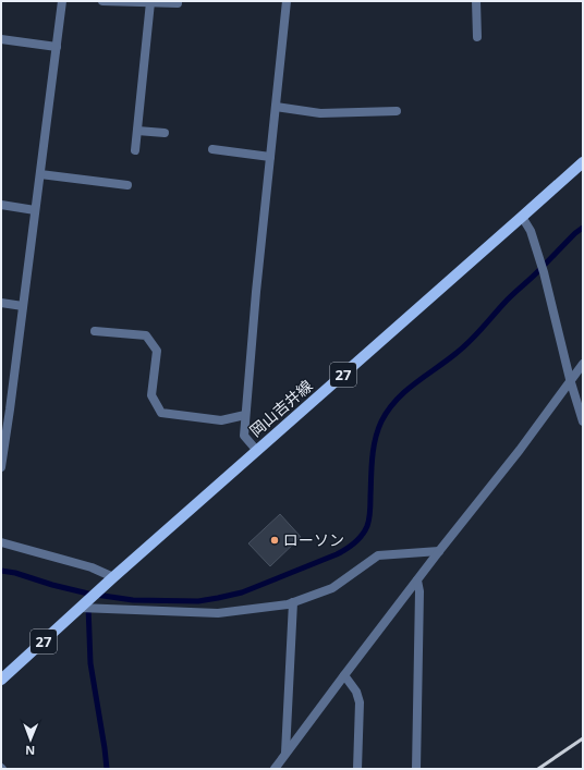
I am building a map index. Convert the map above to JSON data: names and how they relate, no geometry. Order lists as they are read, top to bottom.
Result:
{
  "streets": {
    "main road": ["27", "岡山吉井線"]
  },
  "places": ["ローソン"],
  "north": "bottom"
}
